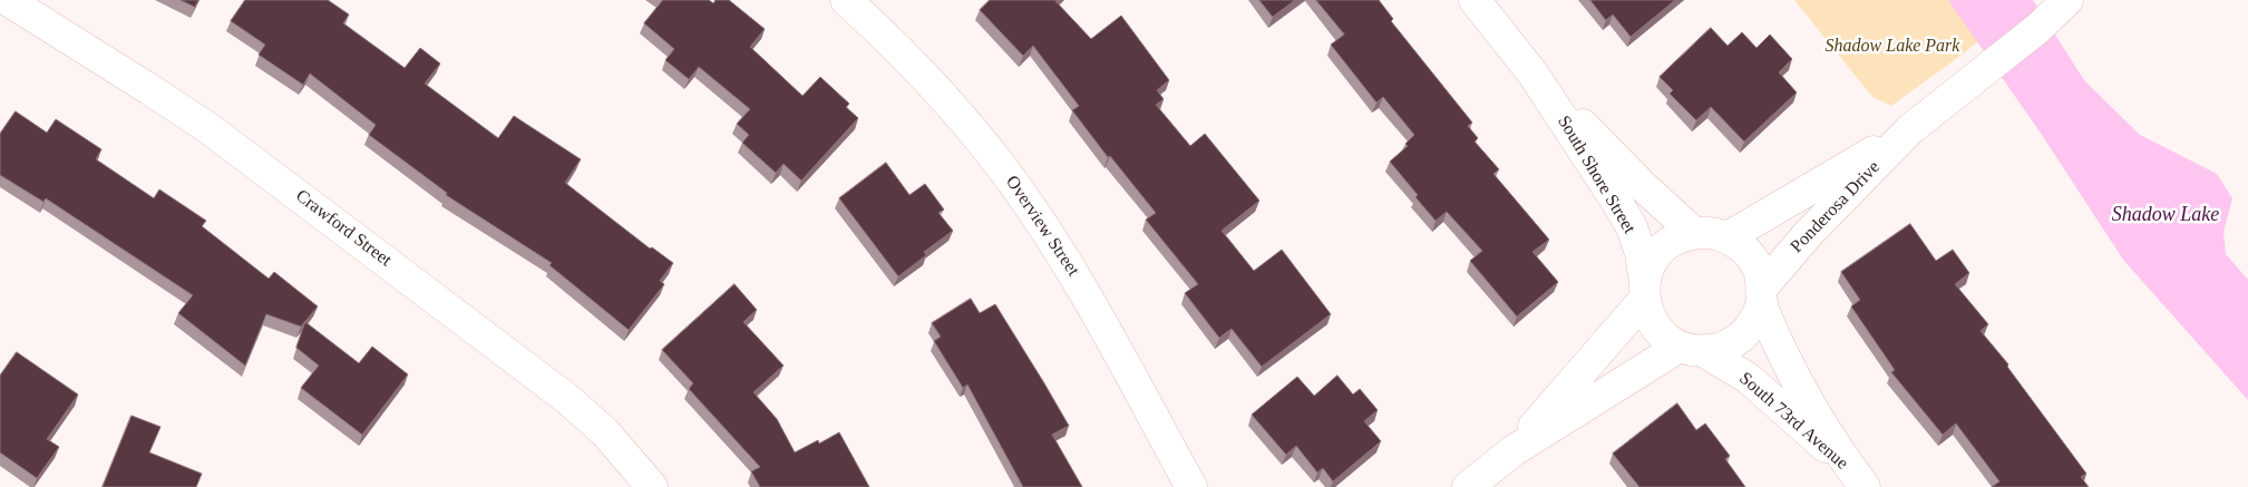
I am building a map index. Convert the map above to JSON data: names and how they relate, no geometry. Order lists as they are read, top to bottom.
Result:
{
  "streets": {
    "street": [
      "South Shore Street",
      "Ponderosa Drive",
      "Overview Street",
      "Crawford Street",
      "South 73rd Avenue"
    ]
  },
  "crossings": [
    ["South Shore Street", "Ponderosa Drive"],
    ["South Shore Street", "South 73rd Avenue"],
    ["Ponderosa Drive", "South 73rd Avenue"]
  ],
  "water": ["Shadow Lake"],
  "parks": ["Shadow Lake Park"]
}
